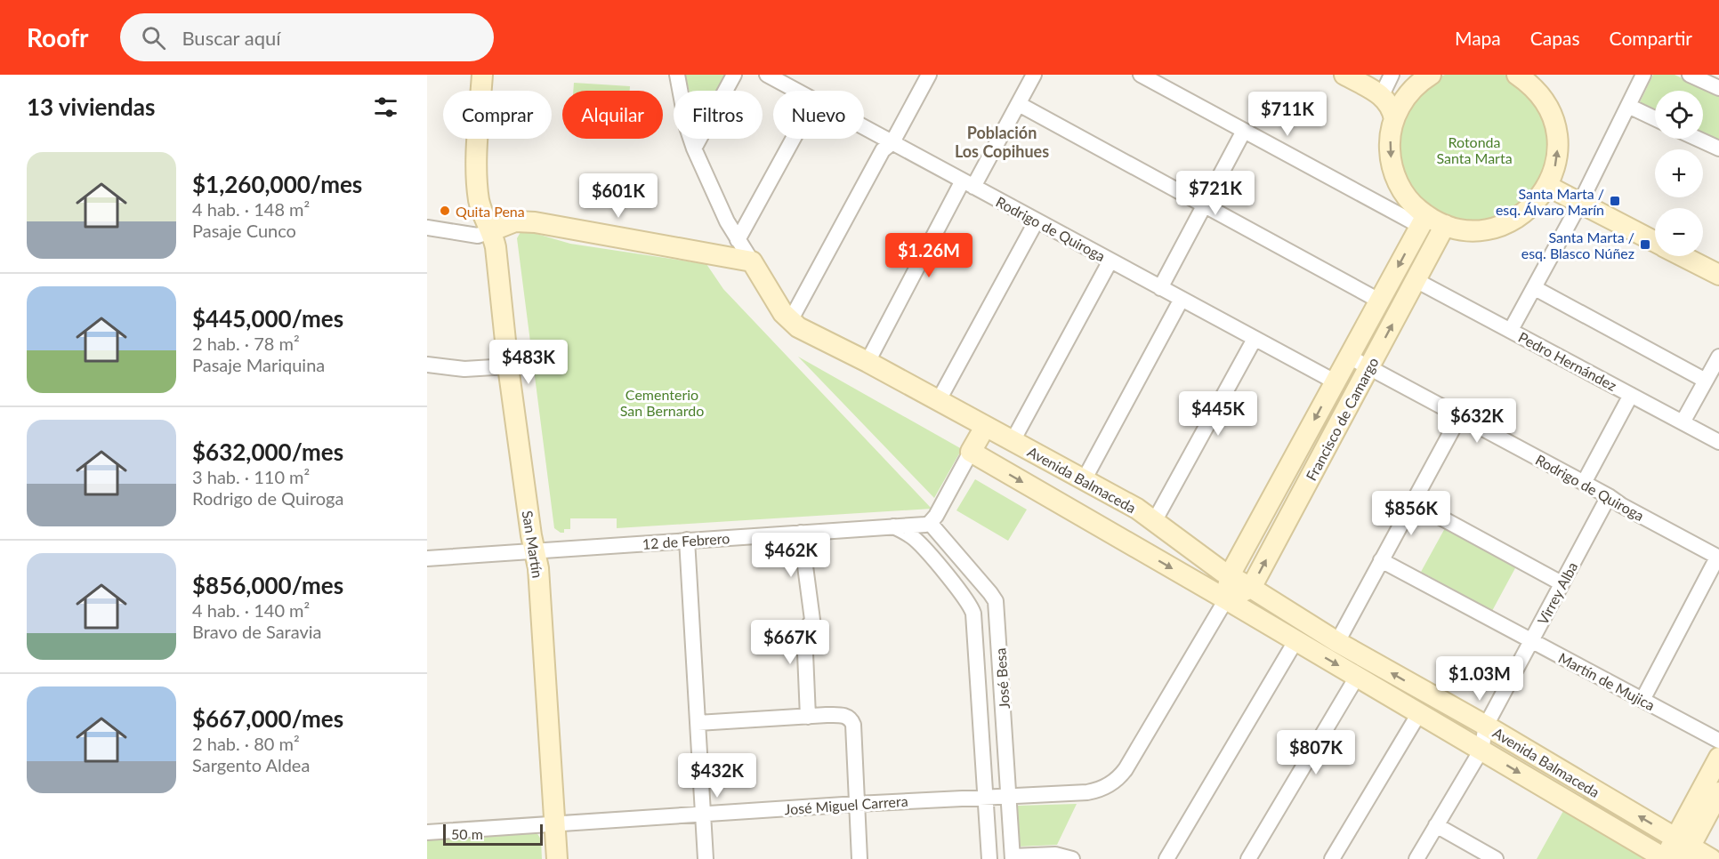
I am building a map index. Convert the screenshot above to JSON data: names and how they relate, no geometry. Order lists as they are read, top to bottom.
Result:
{
  "streets": {
    "street": [
      "Rodrigo de Quiroga",
      "Pedro Hernández",
      "Francisco de Camargo",
      "Avenida Balmaceda",
      "12 de Febrero",
      "San Martín",
      "Virrey Alba",
      "José Besa",
      "Martín de Mujica",
      "José Miguel Carrera"
    ]
  },
  "crossings": [
    ["Rodrigo de Quiroga", "Francisco de Camargo"],
    ["Rodrigo de Quiroga", "Virrey Alba"],
    ["Pedro Hernández", "Francisco de Camargo"],
    ["Francisco de Camargo", "Avenida Balmaceda"],
    ["Francisco de Camargo", "José Besa"],
    ["Francisco de Camargo", "José Miguel Carrera"],
    ["Avenida Balmaceda", "Virrey Alba"],
    ["12 de Febrero", "San Martín"],
    ["12 de Febrero", "José Besa"],
    ["San Martín", "José Miguel Carrera"],
    ["Virrey Alba", "Martín de Mujica"],
    ["José Besa", "José Miguel Carrera"]
  ],
  "districts": ["Población Los Copihues"],
  "parks": ["Rotonda Santa Marta", "Cementerio San Bernardo"],
  "places": {
    "transit": ["Santa Marta / esq. Álvaro Marín", "Santa Marta / esq. Blasco Núñez"],
    "other": ["Quita Pena"]
  },
  "scale_bar": "50 m",
  "page": {
    "header": "Roofr",
    "search": "Buscar aquí",
    "nav": ["Mapa", "Capas", "Compartir"],
    "heading": "13 viviendas",
    "map_buttons": ["+", "−"],
    "chip": [
      "Comprar",
      "Alquilar",
      "Filtros",
      "Nuevo"
    ],
    "price": [
      "$711K",
      "$721K",
      "$601K",
      "$1.26M",
      "$483K",
      "$445K",
      "$632K",
      "$856K",
      "$462K",
      "$667K",
      "$1.03M",
      "$807K",
      "$432K"
    ],
    "list": [
      {
        "name": "$1,260,000/mes",
        "note": "4 hab. · 148 m² · Pasaje Cunco"
      },
      {
        "name": "$445,000/mes",
        "note": "2 hab. · 78 m² · Pasaje Mariquina"
      },
      {
        "name": "$632,000/mes",
        "note": "3 hab. · 110 m² · Rodrigo de Quiroga"
      },
      {
        "name": "$856,000/mes",
        "note": "4 hab. · 140 m² · Bravo de Saravia"
      },
      {
        "name": "$667,000/mes",
        "note": "2 hab. · 80 m² · Sargento Aldea"
      }
    ],
    "scale": "50 m"
  }
}
